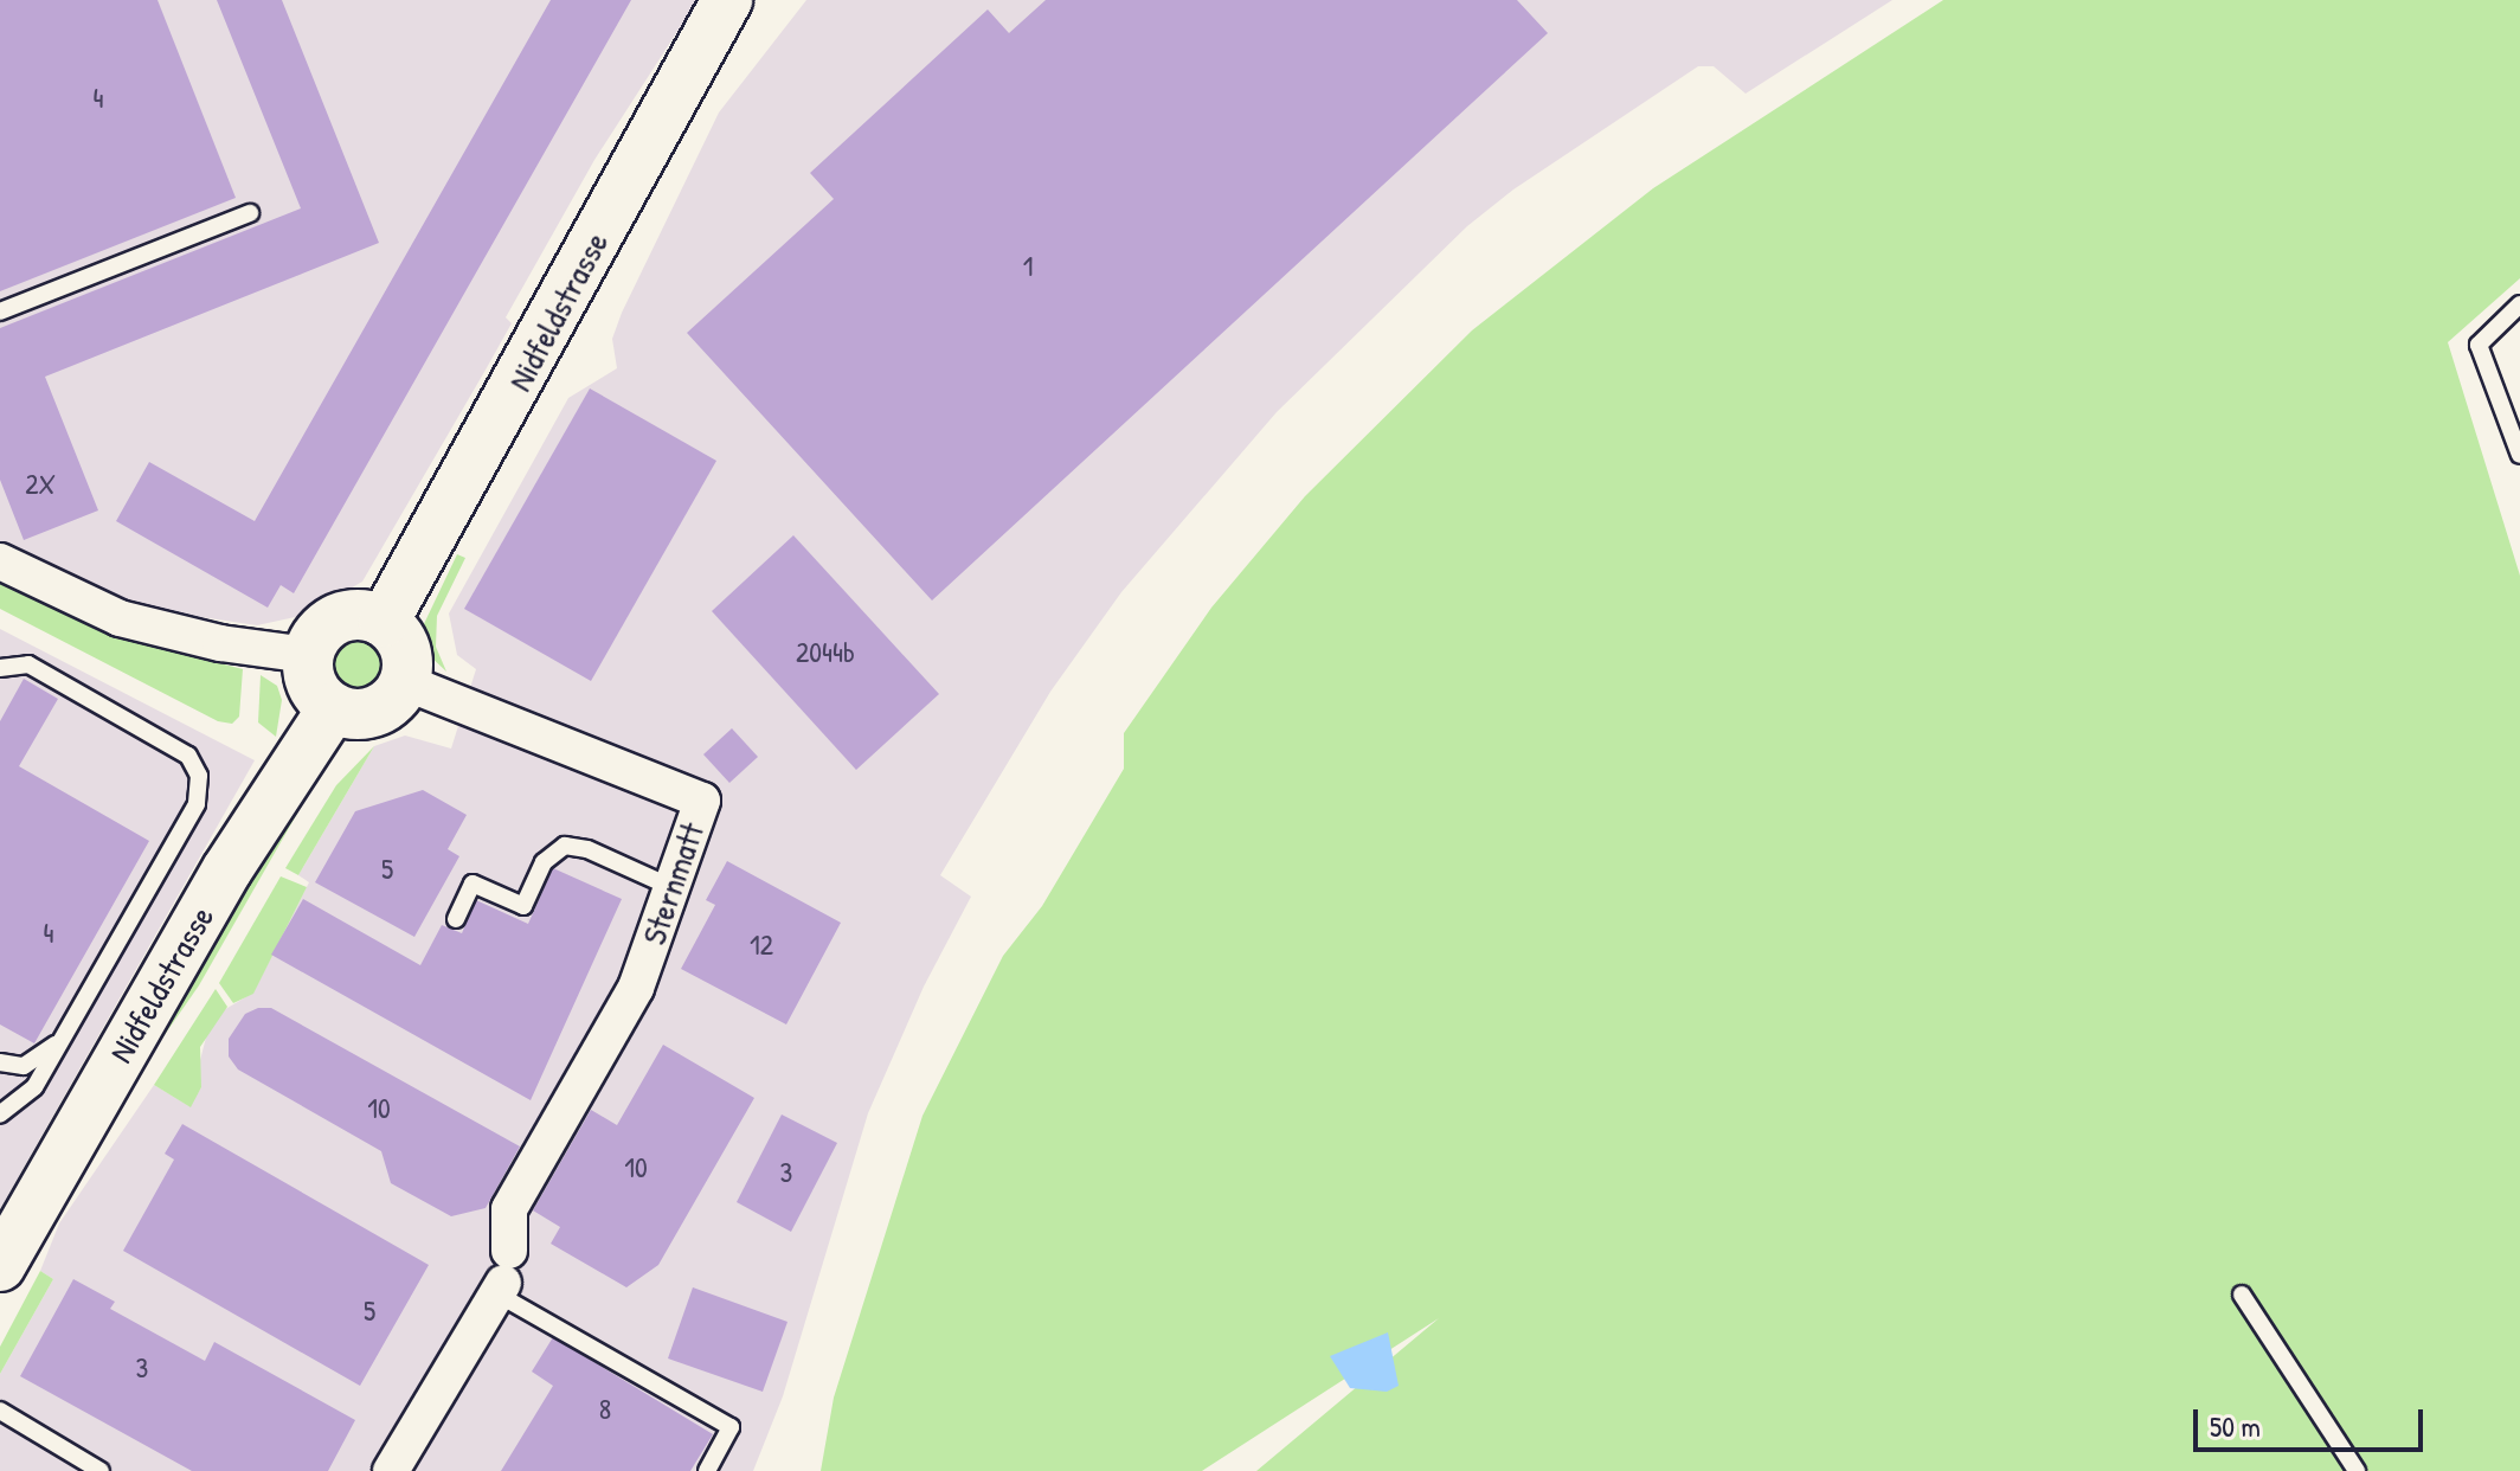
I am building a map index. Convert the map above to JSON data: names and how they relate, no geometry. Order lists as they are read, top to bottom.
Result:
{
  "streets": {
    "street": ["Nidfeldstrasse", "Sternmatt"]
  },
  "crossings": [
    ["Nidfeldstrasse", "Sternmatt"]
  ],
  "house_numbers": [
    "4",
    "1",
    "2X",
    "2044b",
    "5",
    "4",
    "12",
    "10",
    "10",
    "3",
    "5",
    "3",
    "8"
  ],
  "scale_bar": "50 m"
}
